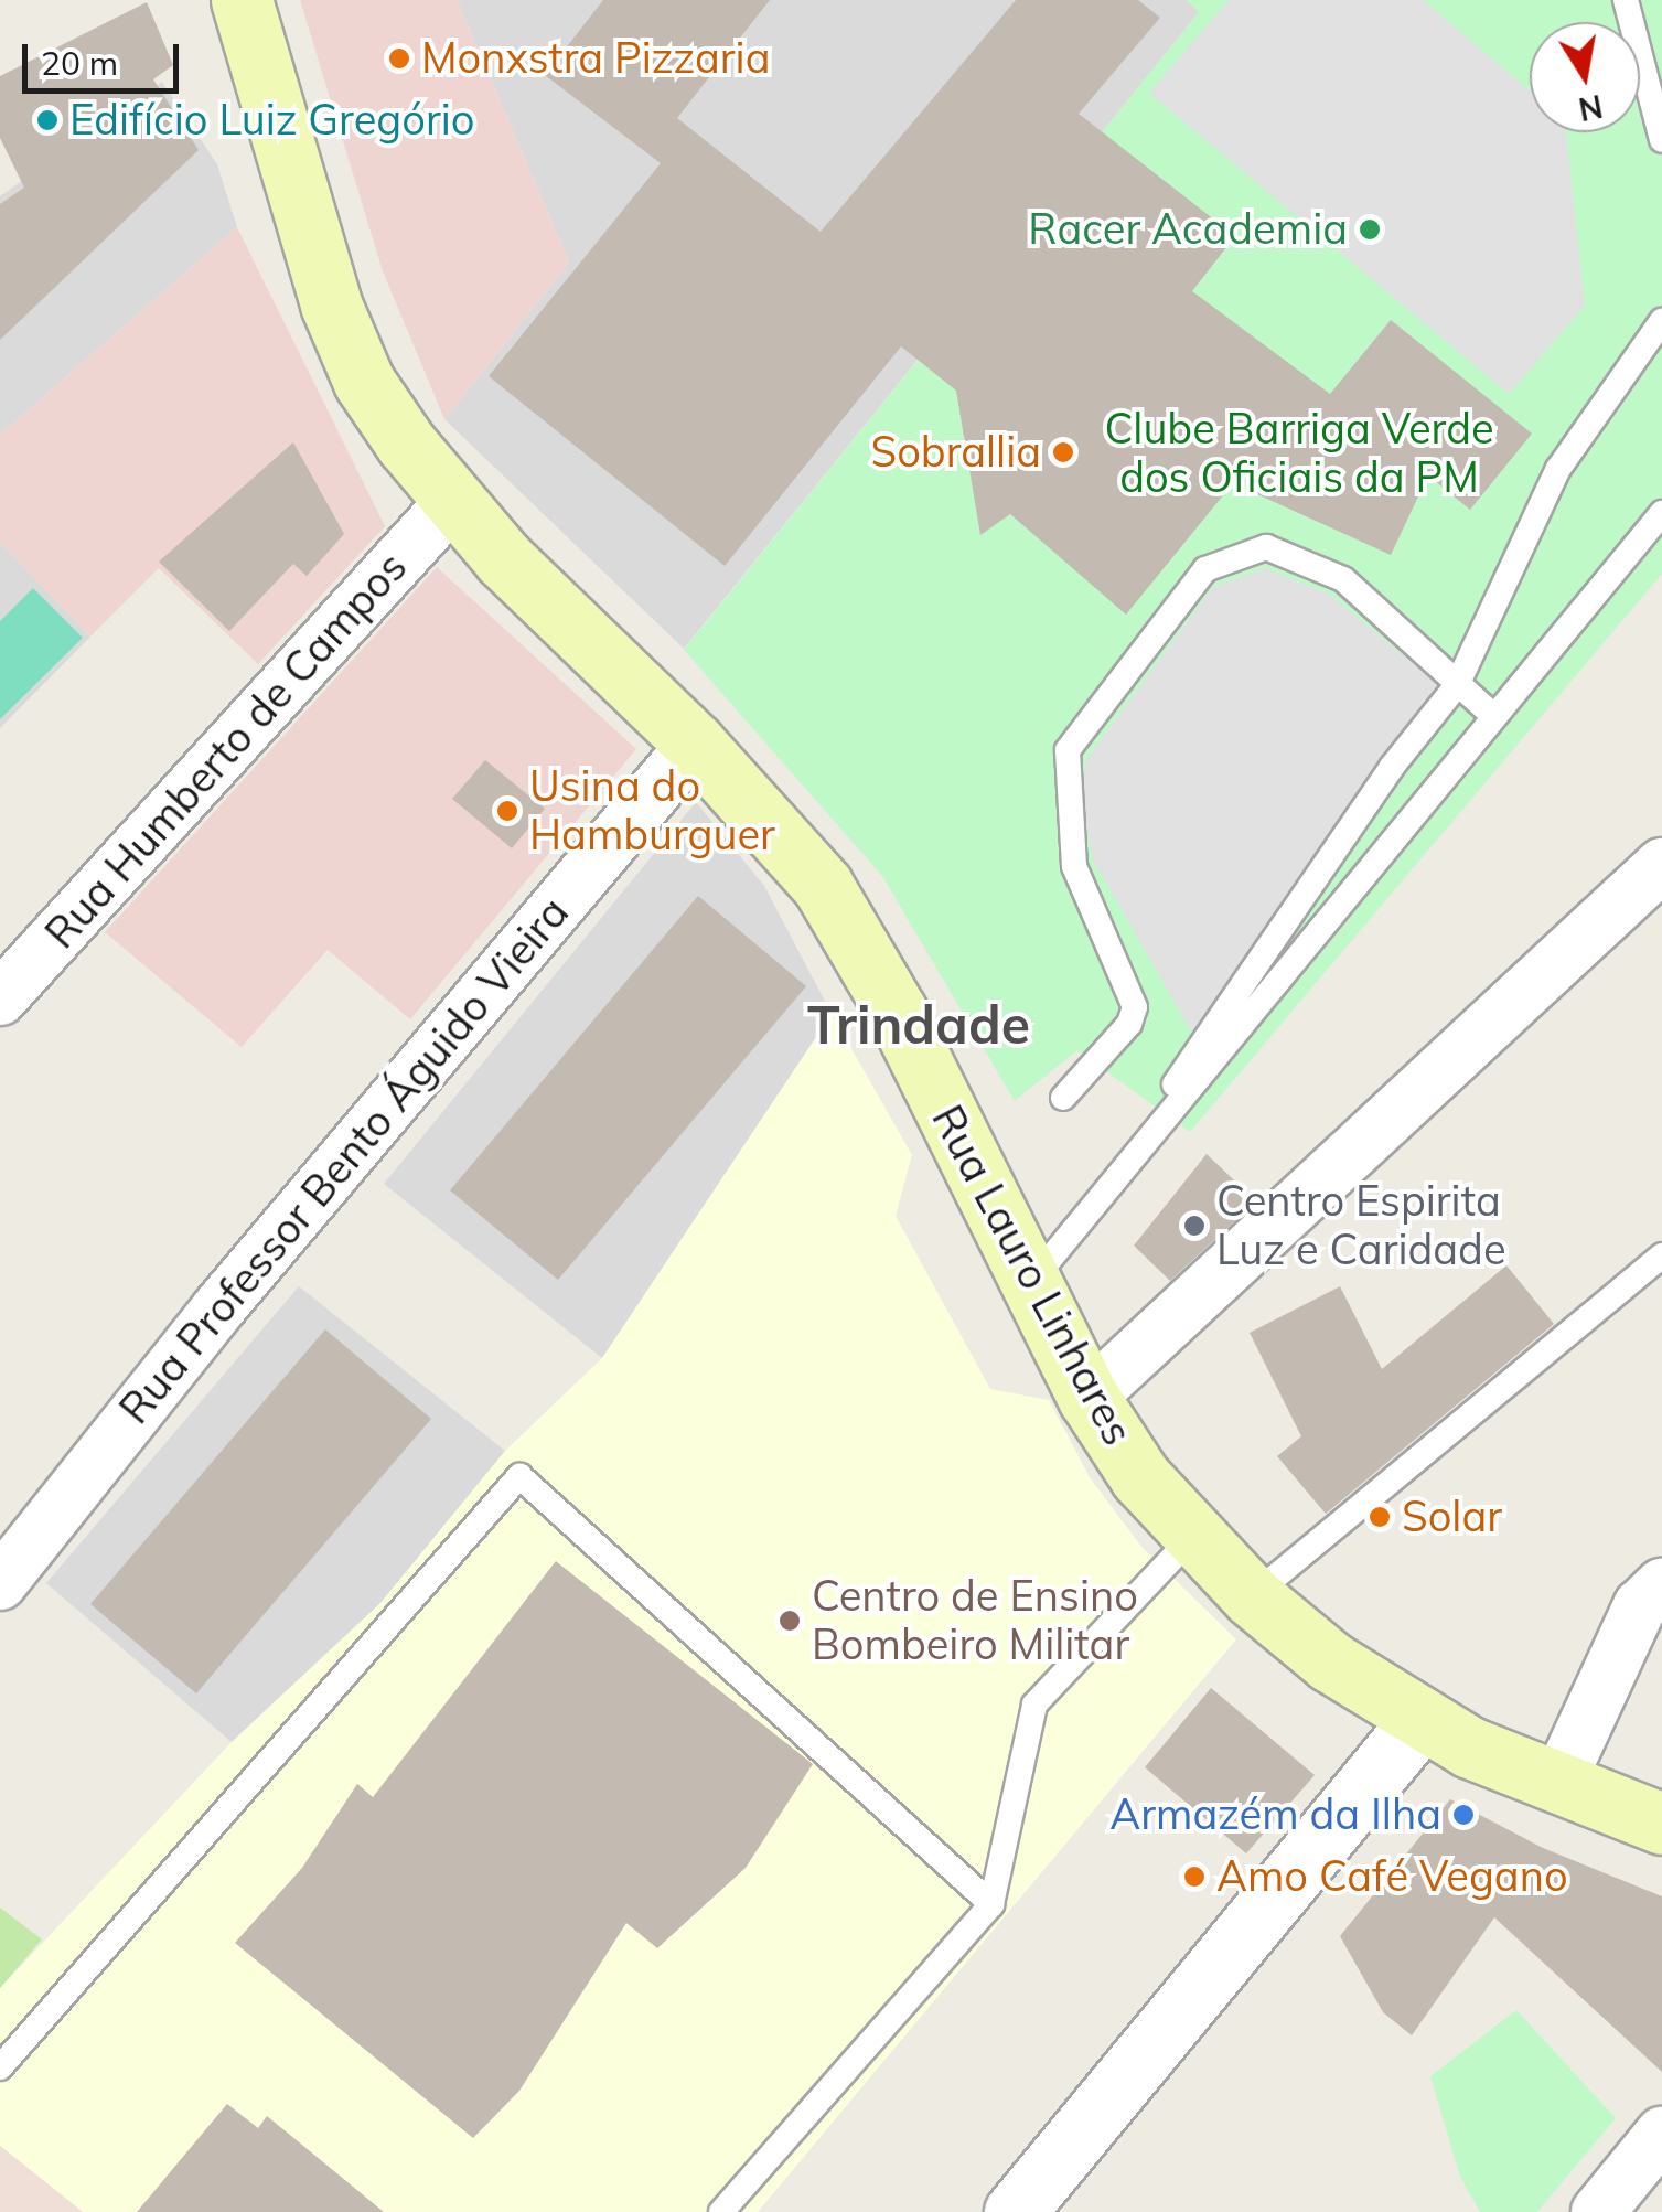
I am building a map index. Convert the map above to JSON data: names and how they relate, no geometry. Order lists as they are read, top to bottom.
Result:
{
  "streets": {
    "main road": ["Rua Lauro Linhares"],
    "street": ["Rua Humberto de Campos", "Rua Professor Bento Águido Vieira"]
  },
  "crossings": [
    ["Rua Humberto de Campos", "Rua Lauro Linhares"],
    ["Rua Professor Bento Águido Vieira", "Rua Lauro Linhares"]
  ],
  "districts": ["Trindade"],
  "parks": ["Clube Barriga Verde dos Oficiais da PM"],
  "places": [
    "Monxstra Pizzaria",
    "Edifício Luiz Gregório",
    "Racer Academia",
    "Sobrallia",
    "Usina do Hamburguer",
    "Centro Espirita Luz e Caridade",
    "Solar",
    "Centro de Ensino Bombeiro Militar",
    "Armazém da Ilha",
    "Amo Café Vegano"
  ],
  "scale_bar": "20 m",
  "north": "bottom"
}
